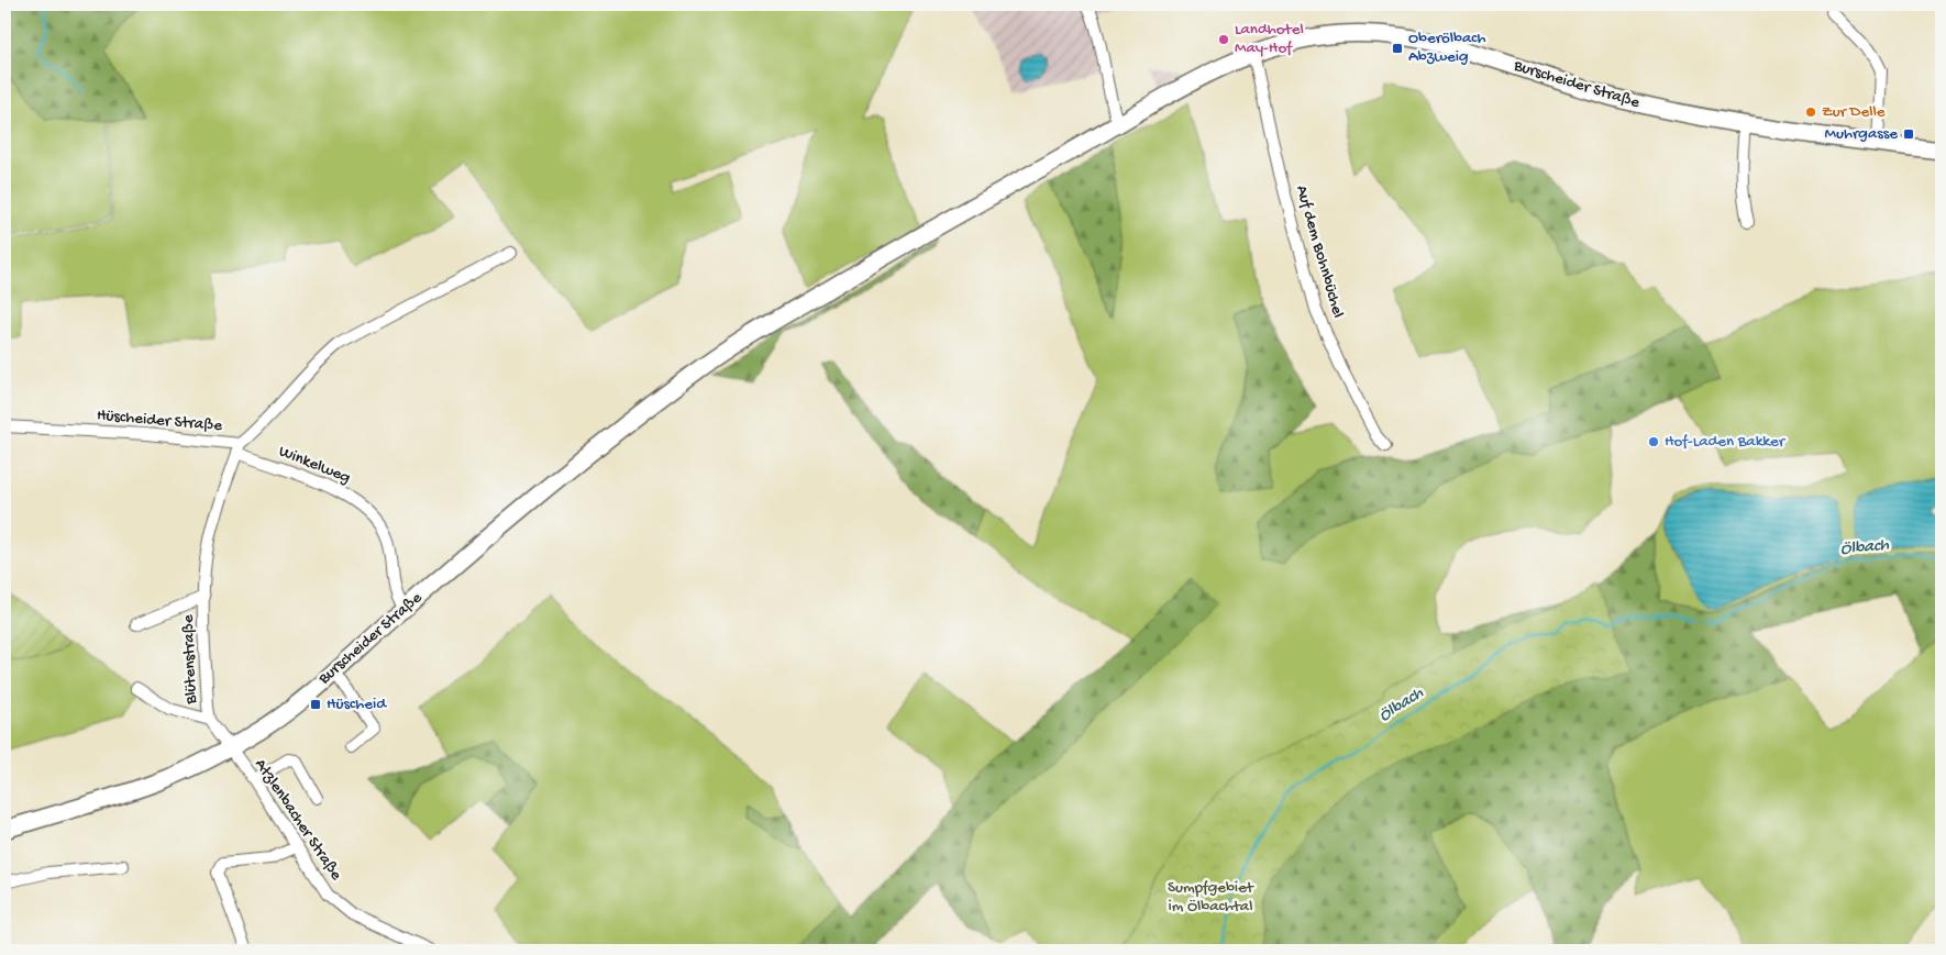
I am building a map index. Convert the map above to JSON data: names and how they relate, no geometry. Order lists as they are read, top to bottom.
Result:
{
  "streets": {
    "main road": ["Burscheider Straße"],
    "street": [
      "Auf dem Bohnbüchel",
      "Hüscheider Straße",
      "Winkelweg",
      "Blütenstraße",
      "Atzlenbacher Straße"
    ]
  },
  "crossings": [
    ["Burscheider Straße", "Auf dem Bohnbüchel"],
    ["Burscheider Straße", "Winkelweg"],
    ["Burscheider Straße", "Blütenstraße"],
    ["Burscheider Straße", "Atzlenbacher Straße"],
    ["Hüscheider Straße", "Winkelweg"],
    ["Hüscheider Straße", "Blütenstraße"],
    ["Winkelweg", "Blütenstraße"],
    ["Blütenstraße", "Atzlenbacher Straße"]
  ],
  "water": ["Ölbach"],
  "parks": ["Sumpfgebiet im Ölbachtal"],
  "places": {
    "other": ["Landhotel May-Hof", "Zur Delle", "Hof-Laden Bakker"],
    "transit": ["Oberölbach Abzweig", "Muhrgasse", "Hüscheid"]
  }
}
